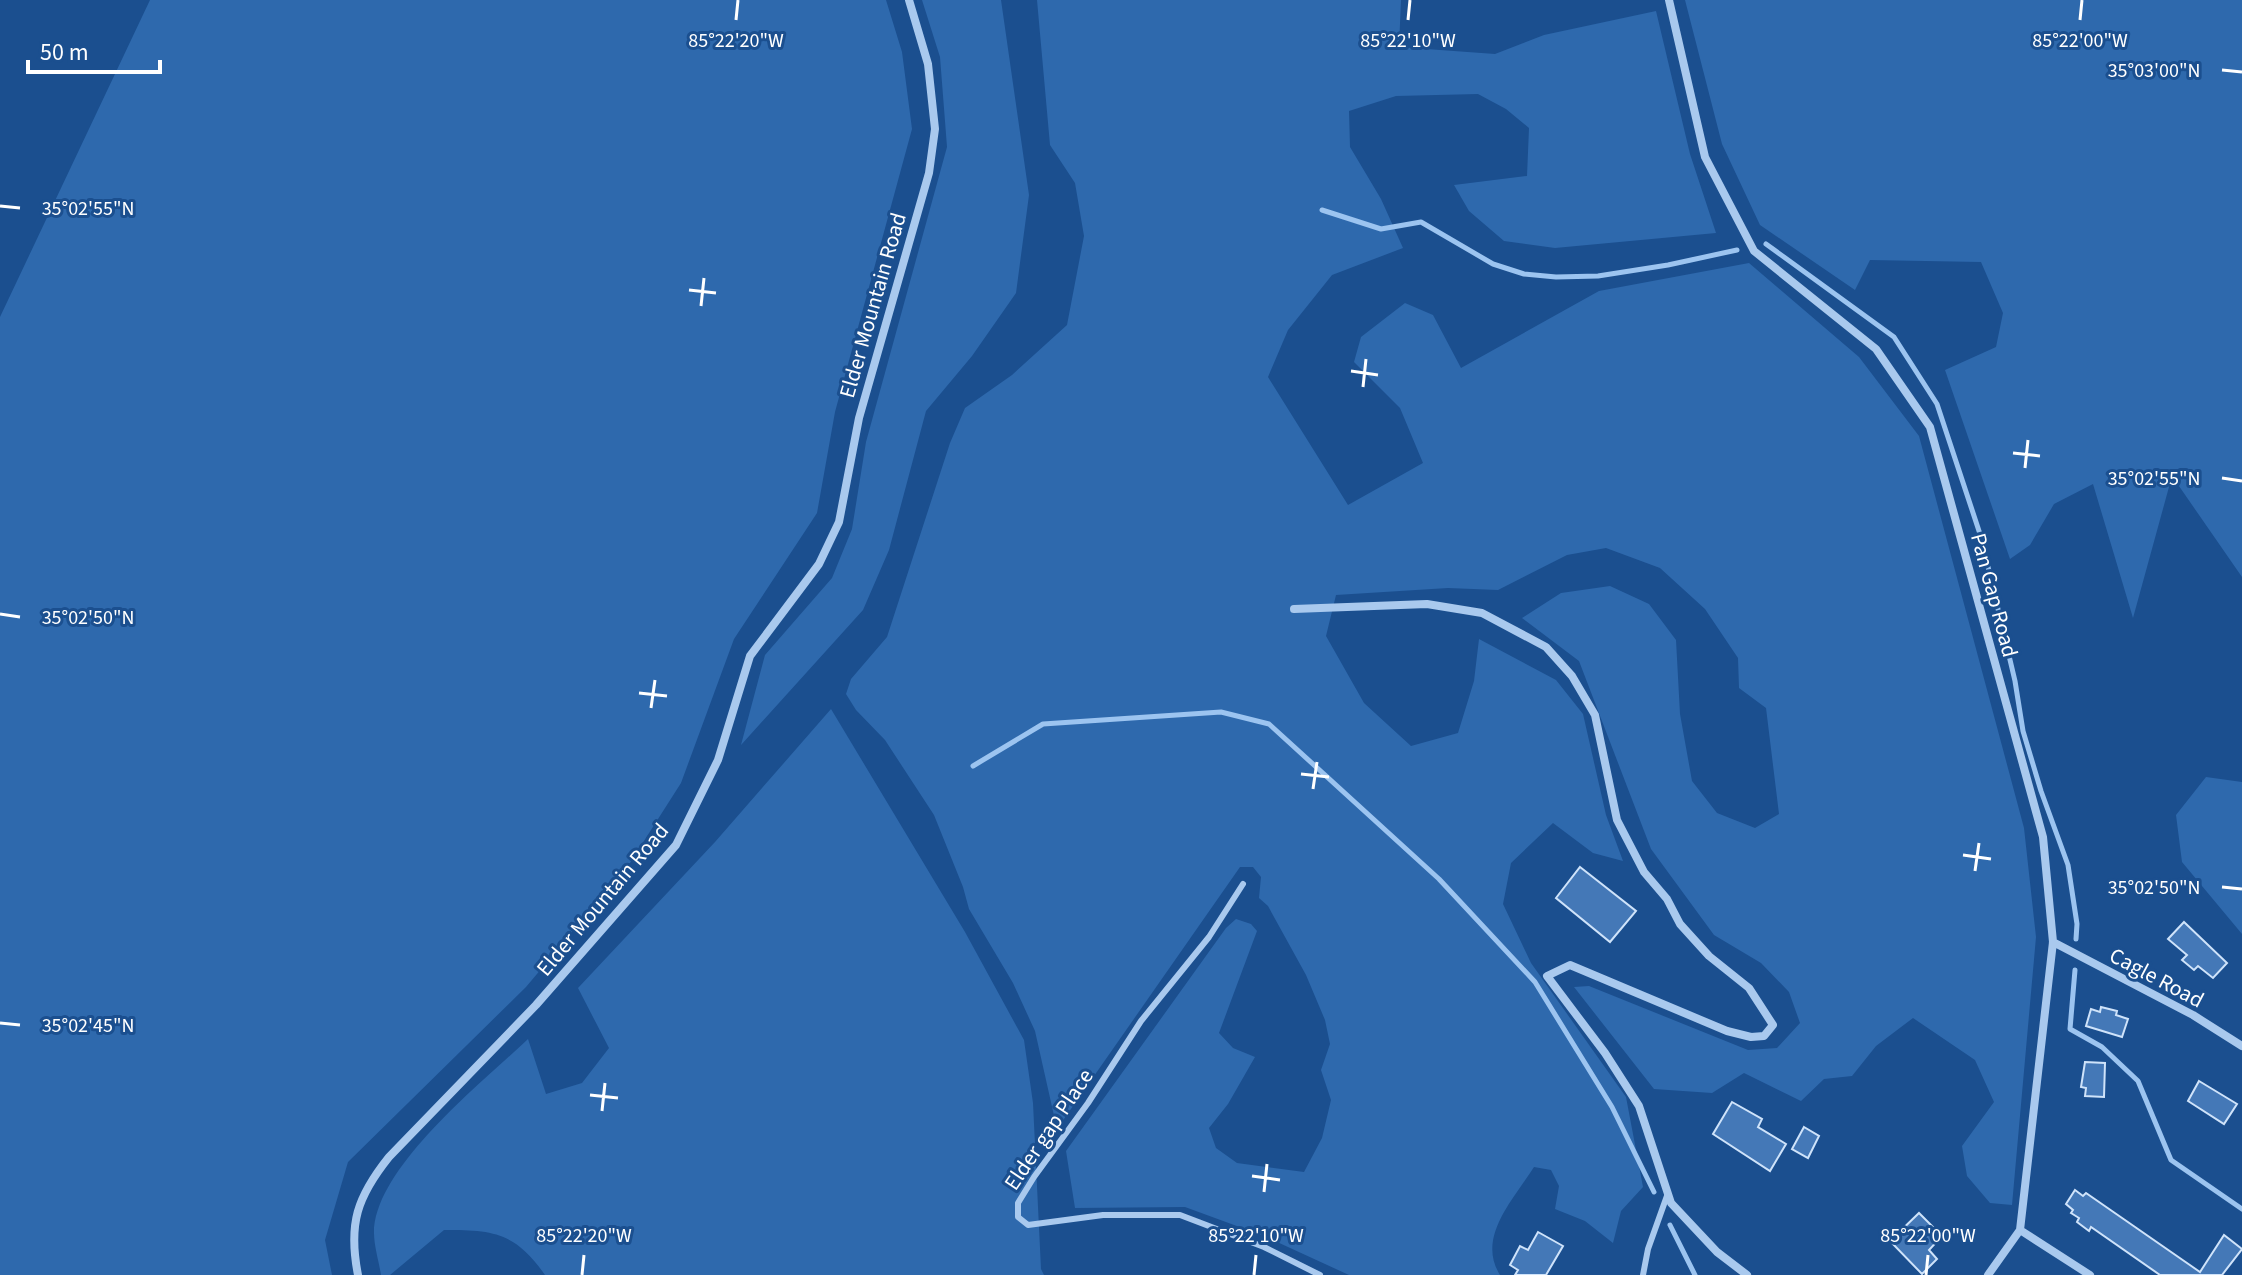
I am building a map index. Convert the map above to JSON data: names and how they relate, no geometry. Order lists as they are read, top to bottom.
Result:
{
  "streets": {
    "street": ["Elder Mountain Road", "Pan Gap Road", "Cagle Road"],
    "lane": ["Elder gap Place"]
  },
  "crossings": [
    ["Pan Gap Road", "Cagle Road"]
  ],
  "scale_bar": "50 m",
  "coordinates": [
    "85°22'20\"W",
    "85°22'10\"W",
    "85°22'00\"W",
    "35°03'00\"N",
    "35°02'55\"N",
    "35°02'50\"N",
    "35°02'45\"N"
  ]
}
